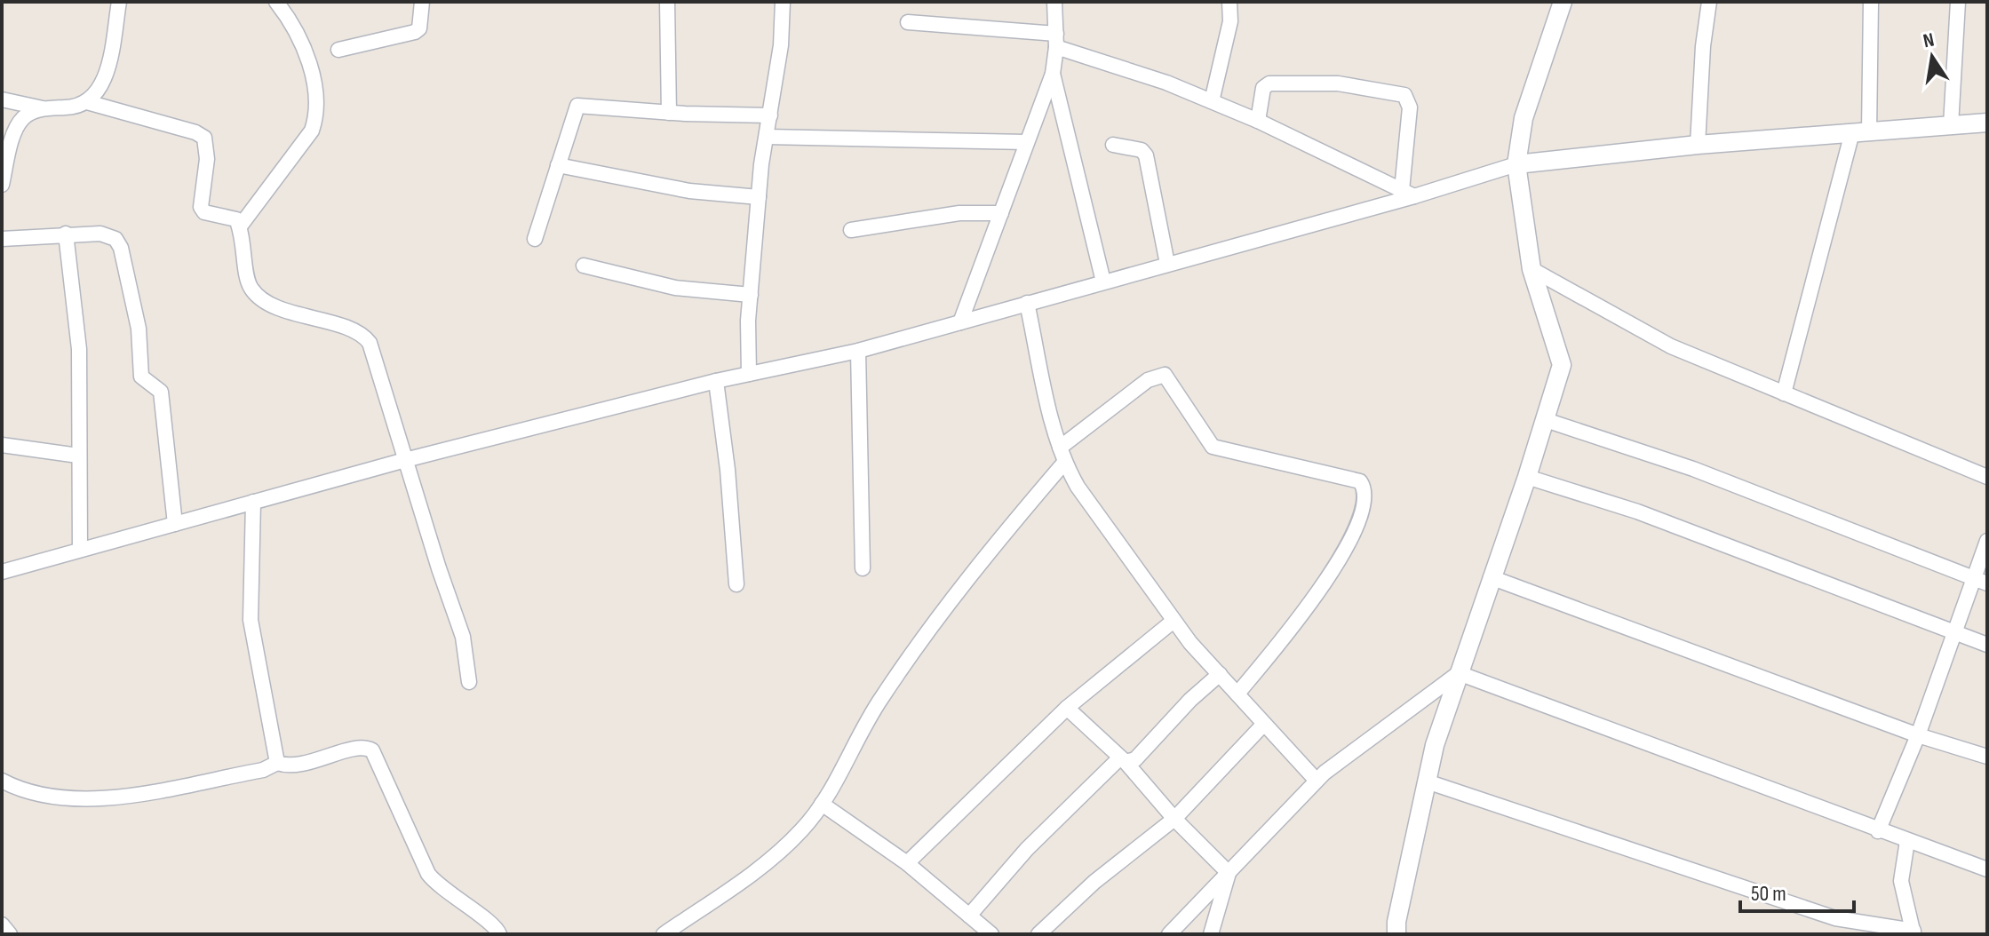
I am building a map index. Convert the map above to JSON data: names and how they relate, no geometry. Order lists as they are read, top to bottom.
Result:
{
  "scale_bar": "50 m",
  "north": "top"
}
